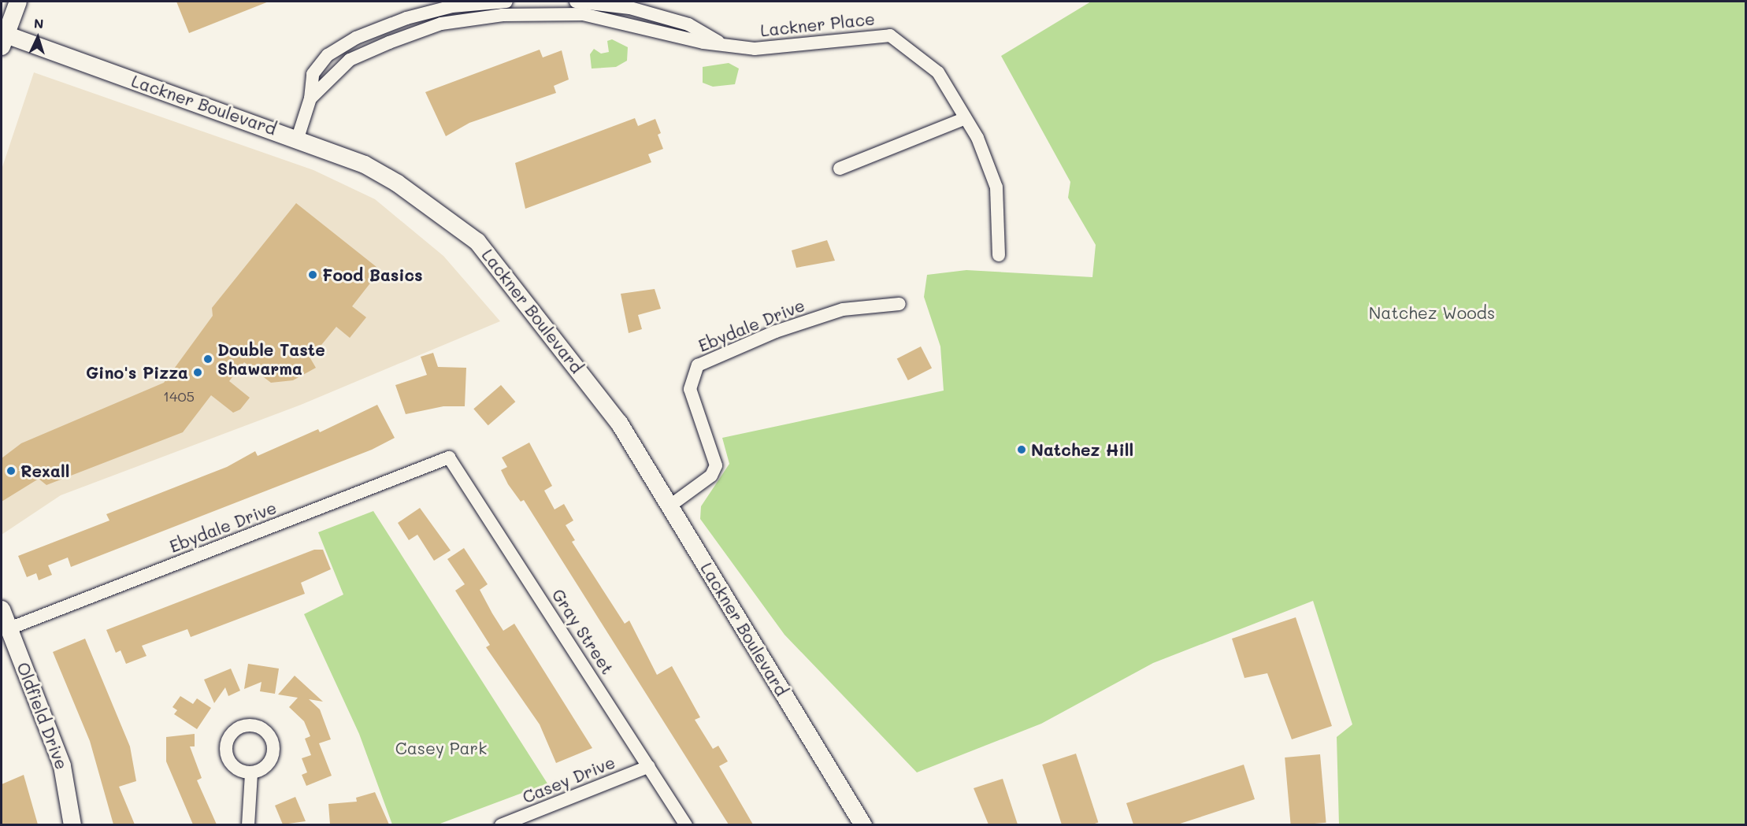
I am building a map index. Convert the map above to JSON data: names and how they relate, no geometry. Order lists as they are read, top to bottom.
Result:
{
  "streets": {
    "main road": ["Lackner Boulevard", "Oldfield Drive"],
    "street": [
      "Lackner Place",
      "Ebydale Drive",
      "Gray Street",
      "Casey Drive"
    ]
  },
  "crossings": [
    ["Lackner Place", "Lackner Boulevard"],
    ["Lackner Boulevard", "Ebydale Drive"],
    ["Ebydale Drive", "Gray Street"],
    ["Ebydale Drive", "Oldfield Drive"],
    ["Gray Street", "Casey Drive"]
  ],
  "parks": ["Natchez Woods", "Casey Park"],
  "places": [
    "Food Basics",
    "Double Taste Shawarma",
    "Gino's Pizza",
    "Natchez Hill",
    "Rexall"
  ],
  "house_numbers": ["1405"],
  "north": "top"
}
